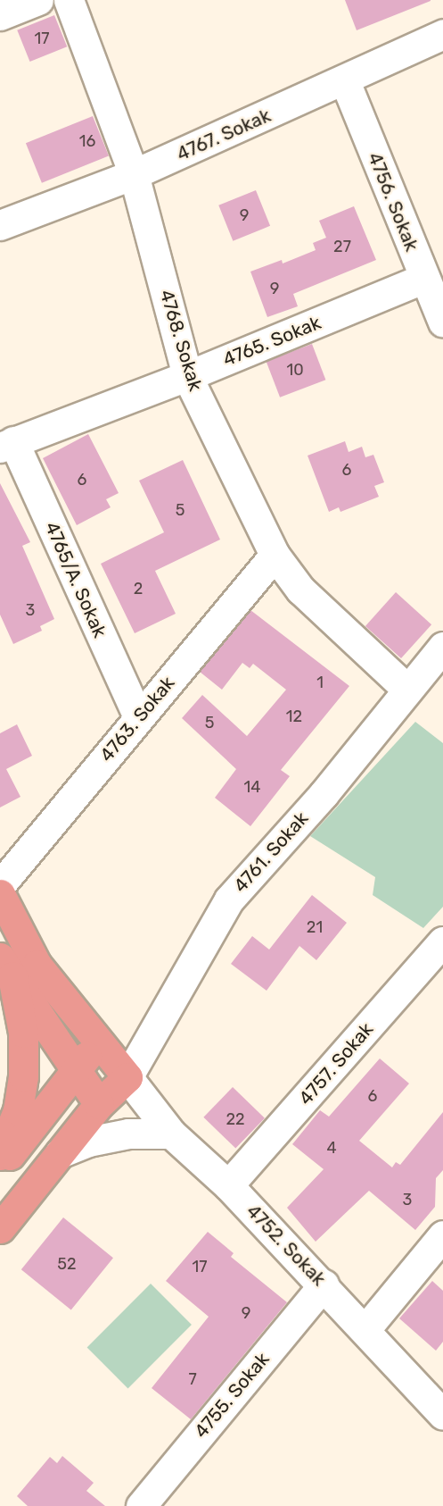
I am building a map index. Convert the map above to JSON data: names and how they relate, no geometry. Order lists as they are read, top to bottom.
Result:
{
  "streets": {
    "street": [
      "4767. Sokak",
      "4756. Sokak",
      "4768. Sokak",
      "4765. Sokak",
      "4765/A. Sokak",
      "4763. Sokak",
      "4761. Sokak",
      "4757. Sokak",
      "4752. Sokak",
      "4755. Sokak"
    ]
  },
  "crossings": [
    ["4767. Sokak", "4756. Sokak"],
    ["4767. Sokak", "4768. Sokak"],
    ["4756. Sokak", "4765. Sokak"],
    ["4768. Sokak", "4765. Sokak"],
    ["4768. Sokak", "4763. Sokak"],
    ["4768. Sokak", "4761. Sokak"],
    ["4765. Sokak", "4765/A. Sokak"],
    ["4765/A. Sokak", "4763. Sokak"],
    ["4761. Sokak", "4752. Sokak"],
    ["4757. Sokak", "4752. Sokak"],
    ["4752. Sokak", "4755. Sokak"]
  ],
  "house_numbers": [
    "17",
    "16",
    "9",
    "27",
    "9",
    "10",
    "6",
    "6",
    "5",
    "2",
    "3",
    "1",
    "12",
    "5",
    "14",
    "21",
    "6",
    "22",
    "4",
    "3",
    "52",
    "17",
    "9",
    "7"
  ]
}
